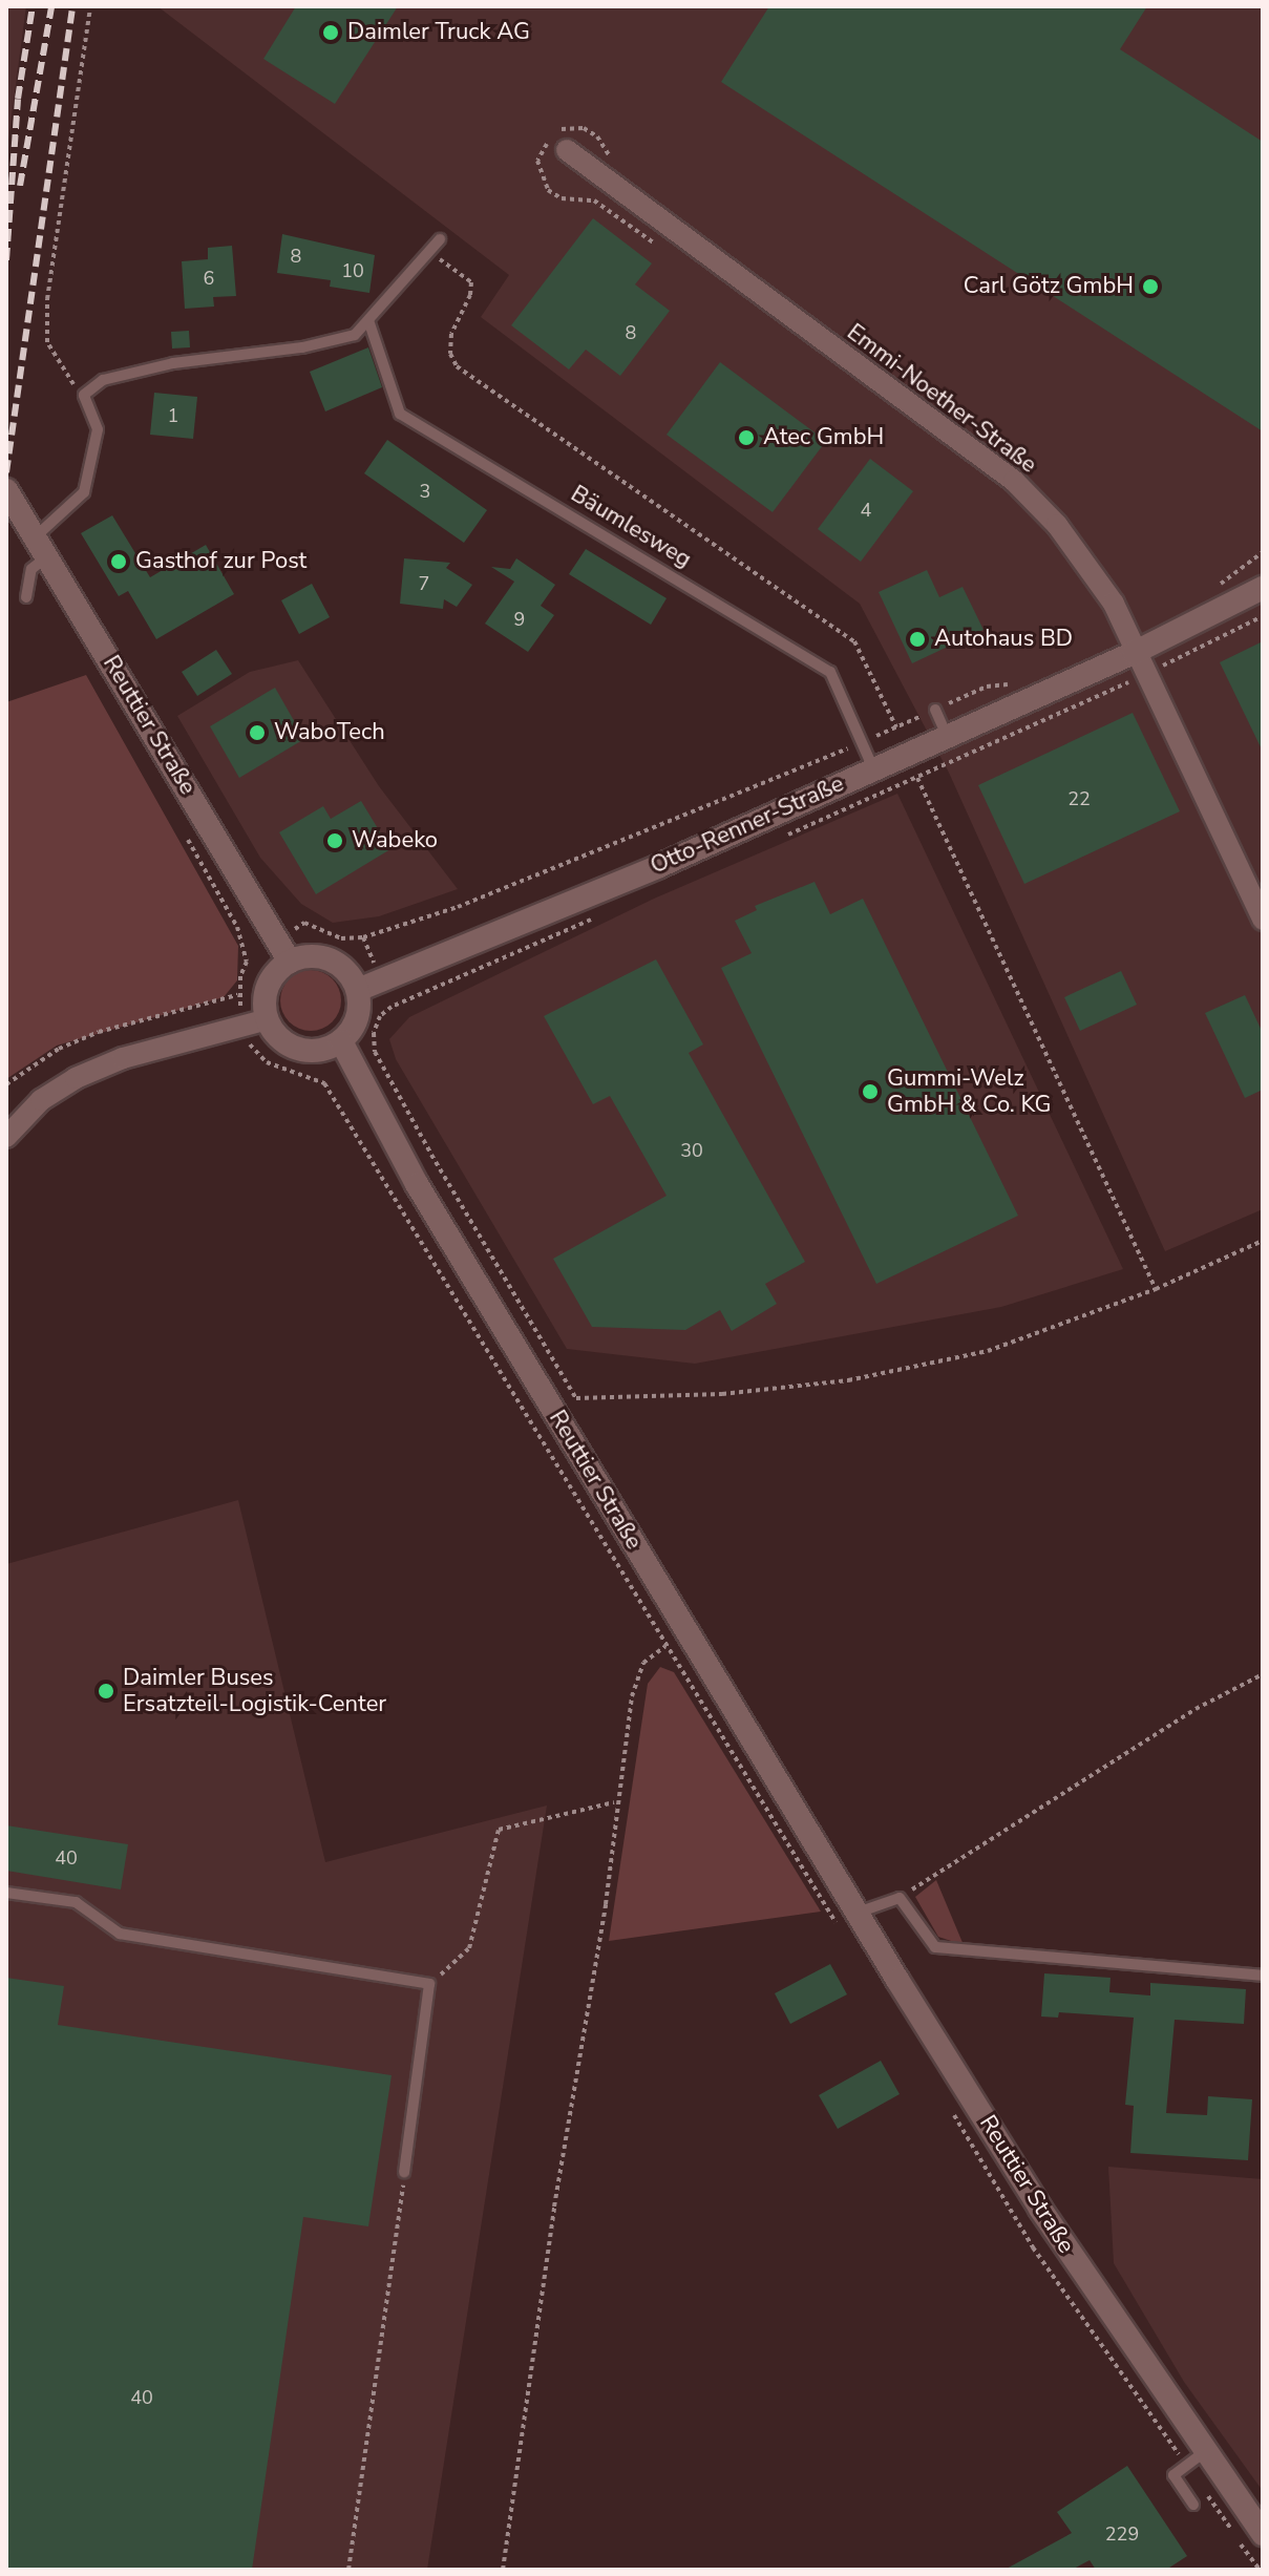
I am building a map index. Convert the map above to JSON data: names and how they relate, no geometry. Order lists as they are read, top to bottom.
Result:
{
  "streets": {
    "main road": ["Reuttier Straße", "Otto-Renner-Straße"],
    "street": ["Emmi-Noether-Straße"],
    "lane": ["Bäumlesweg"]
  },
  "crossings": [
    ["Emmi-Noether-Straße", "Otto-Renner-Straße"],
    ["Bäumlesweg", "Otto-Renner-Straße"],
    ["Reuttier Straße", "Otto-Renner-Straße"]
  ],
  "places": [
    "Daimler Truck AG",
    "Carl Götz GmbH",
    "Atec GmbH",
    "Gasthof zur Post",
    "Autohaus BD",
    "WaboTech",
    "Wabeko",
    "Gummi-Welz GmbH & Co. KG",
    "Daimler Buses Ersatzteil-Logistik-Center"
  ],
  "house_numbers": [
    "8",
    "10",
    "6",
    "8",
    "1",
    "3",
    "4",
    "7",
    "9",
    "22",
    "30",
    "40",
    "40",
    "229"
  ]
}
